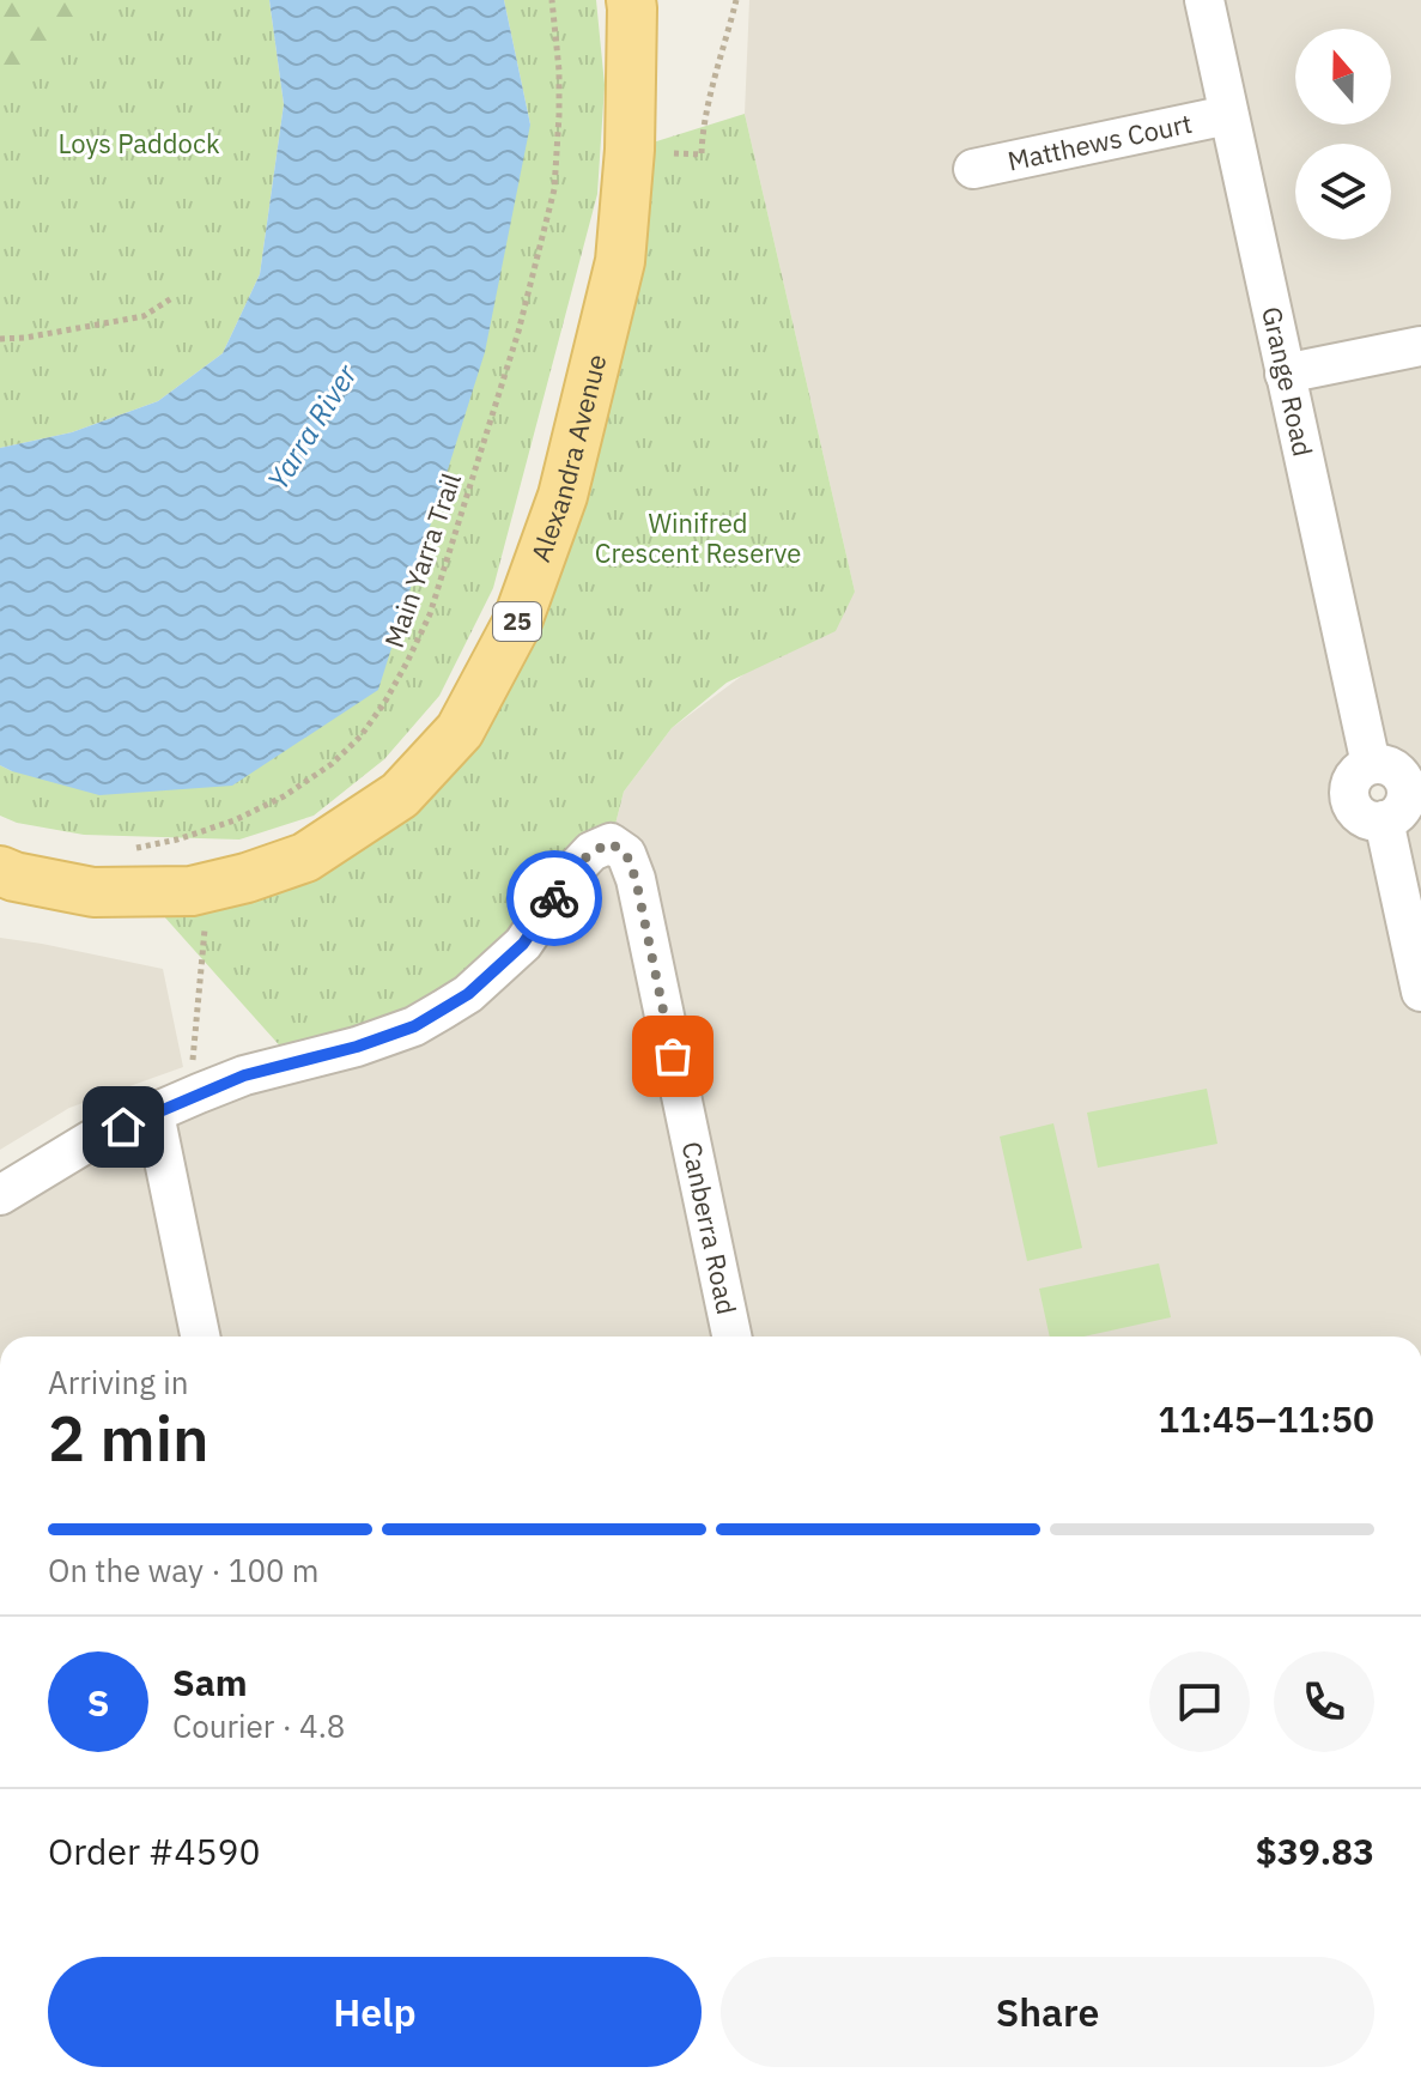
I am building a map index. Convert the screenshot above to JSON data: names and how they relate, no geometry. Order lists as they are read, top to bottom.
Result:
{
  "streets": {
    "main road": ["Alexandra Avenue", "25"],
    "street": ["Matthews Court", "Grange Road", "Canberra Road"],
    "path": ["Main Yarra Trail"]
  },
  "crossings": [
    ["Matthews Court", "Grange Road"]
  ],
  "water": ["Yarra River"],
  "parks": ["Loys Paddock", "Winifred Crescent Reserve"],
  "north": "top",
  "page": {
    "heading": ["2 min", "Arriving in", "11:45–11:50"],
    "panel": [
      "Sam",
      "Courier · 4.8",
      "Order #4590",
      "$39.83"
    ],
    "bar": "On the way · 100 m",
    "round": "S",
    "buttons": ["Help", "Share"]
  }
}
